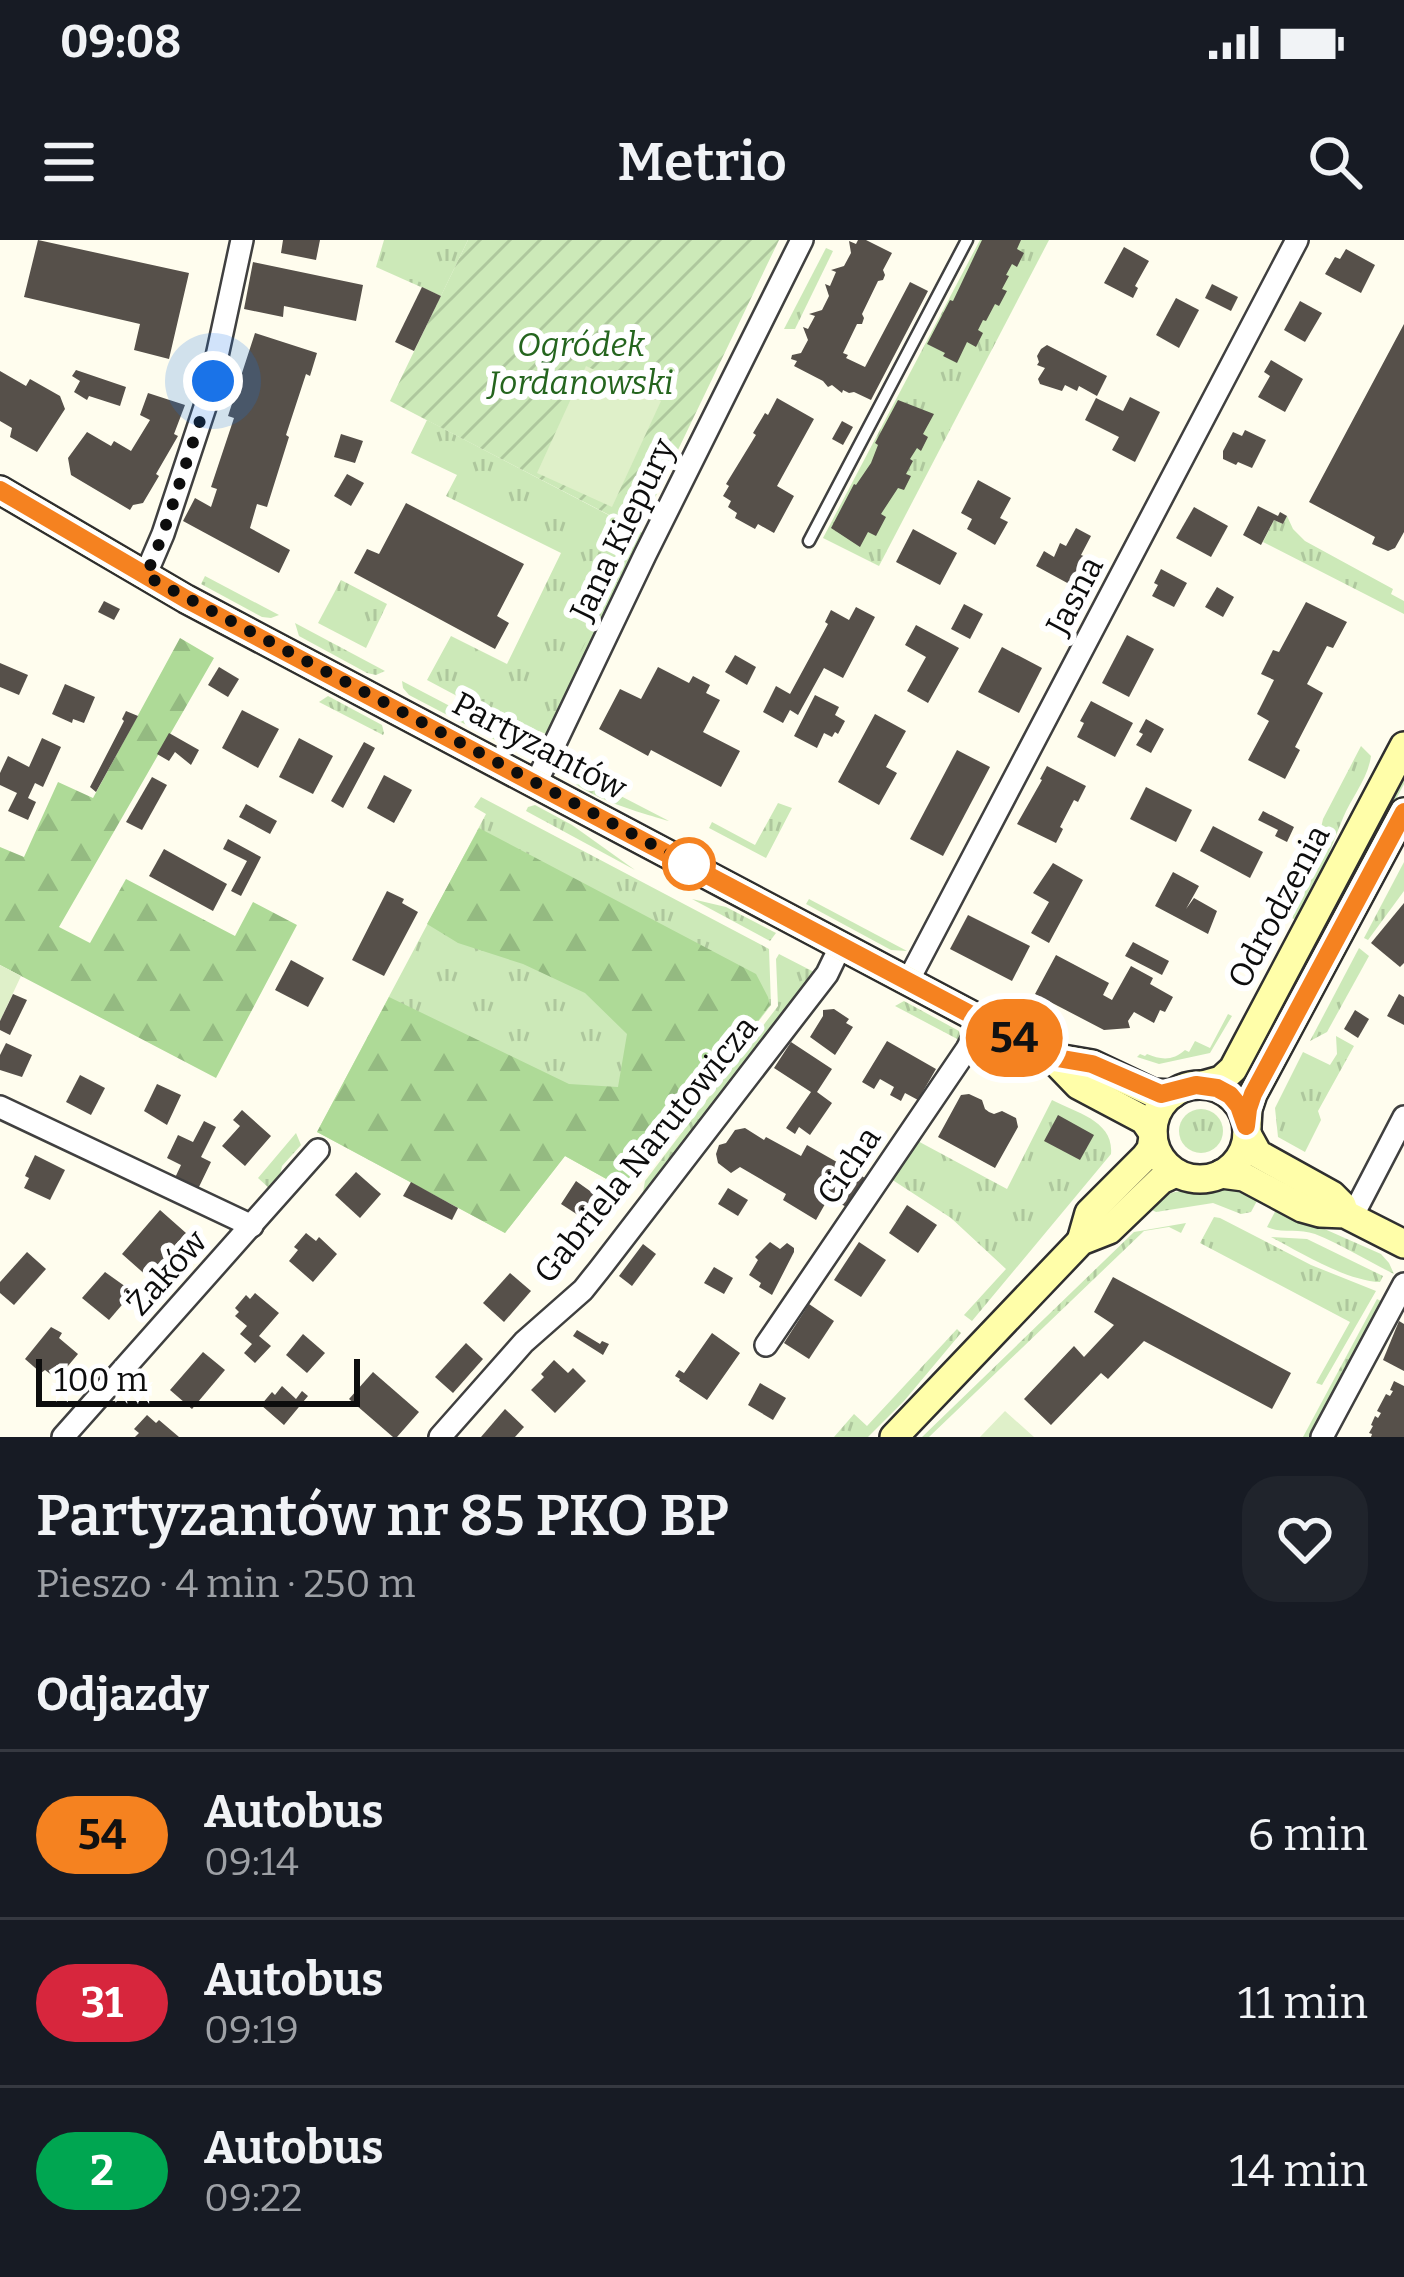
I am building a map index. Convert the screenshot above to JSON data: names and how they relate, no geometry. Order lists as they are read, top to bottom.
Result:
{
  "streets": {
    "main road": ["Partyzantów", "Odrodzenia"],
    "street": [
      "Jana Kiepury",
      "Jasna",
      "Gabriela Narutowicza",
      "Cicha",
      "Żaków"
    ]
  },
  "crossings": [
    ["Jana Kiepury", "Partyzantów"],
    ["Jasna", "Partyzantów"],
    ["Partyzantów", "Odrodzenia"],
    ["Partyzantów", "Gabriela Narutowicza"],
    ["Partyzantów", "Cicha"]
  ],
  "parks": ["Ogródek Jordanowski"],
  "lines": ["bus line 54"],
  "scale_bar": "100 m",
  "page": {
    "status": "09:08",
    "header": "Metrio",
    "on_map": "54",
    "scale": "100 m",
    "heading": [
      ["Partyzantów nr 85 PKO BP", "Pieszo · 4 min · 250 m"],
      "Odjazdy"
    ],
    "list": [
      {
        "mark": "54",
        "name": "Autobus",
        "note": "09:14",
        "value": "6 min"
      },
      {
        "mark": "31",
        "name": "Autobus",
        "note": "09:19",
        "value": "11 min"
      },
      {
        "mark": "2",
        "name": "Autobus",
        "note": "09:22",
        "value": "14 min"
      }
    ]
  }
}
